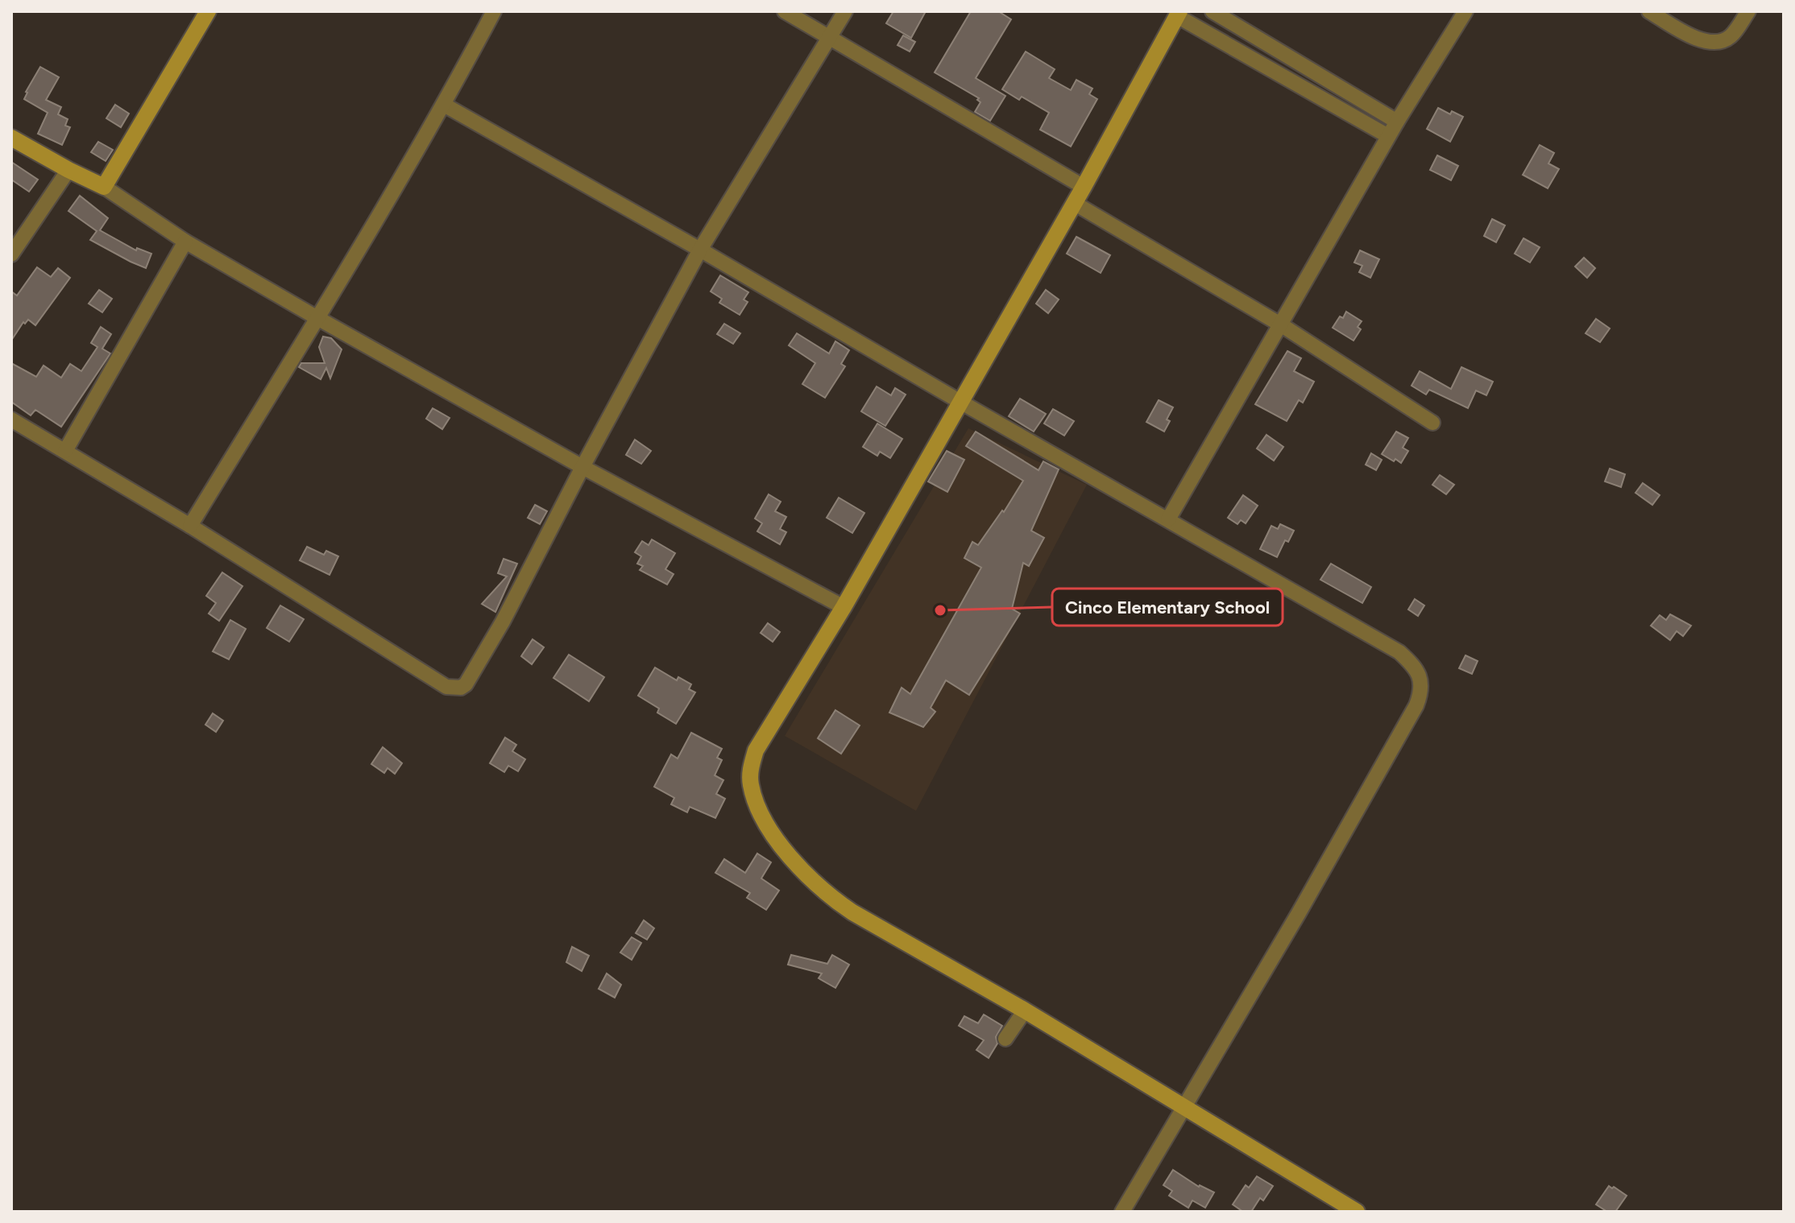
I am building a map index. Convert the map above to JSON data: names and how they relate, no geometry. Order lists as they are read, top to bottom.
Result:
{
  "places": ["Cinco Elementary School"]
}
